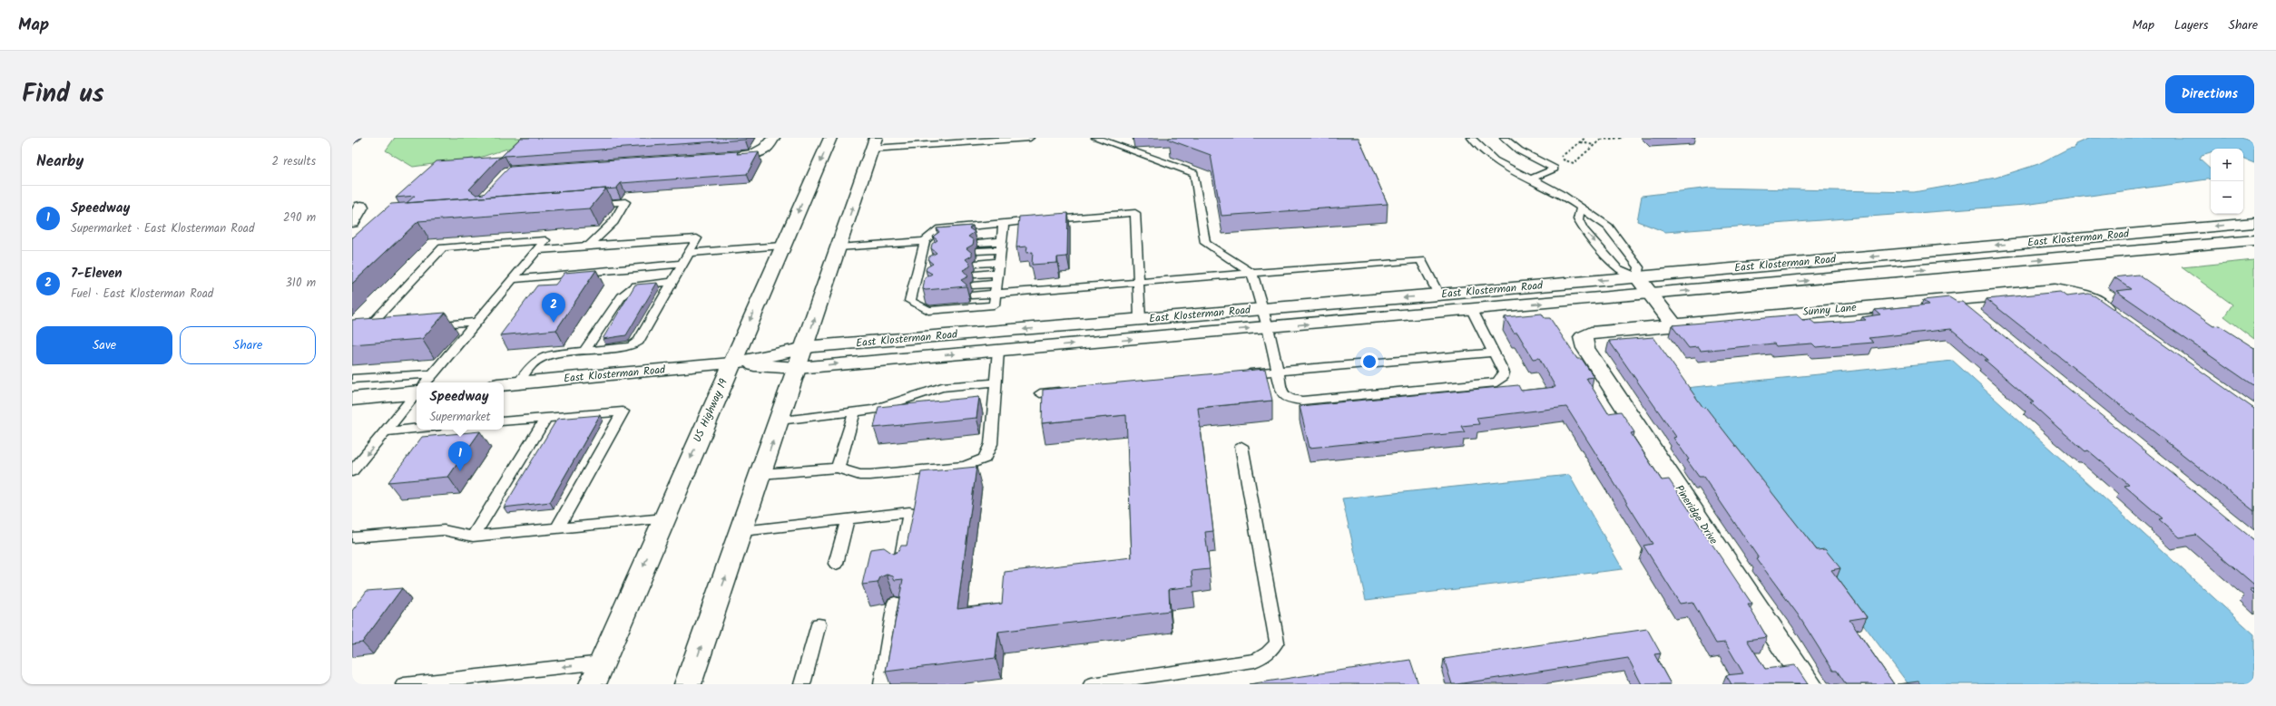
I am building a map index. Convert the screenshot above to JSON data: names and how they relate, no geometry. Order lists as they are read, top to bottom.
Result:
{
  "streets": {
    "main road": [
      "East Klosterman Road",
      "Sunny Lane",
      "US Highway 19",
      "Pineridge Drive"
    ]
  },
  "crossings": [
    ["East Klosterman Road", "US Highway 19"],
    ["Sunny Lane", "Pineridge Drive"]
  ],
  "page": {
    "header": "Map",
    "nav": ["Map", "Layers", "Share"],
    "title": "Find us",
    "buttons": [
      "Directions",
      ["Save", "Share"]
    ],
    "heading": ["Nearby", "2 results"],
    "map_buttons": ["+", "−"],
    "list": [
      {
        "mark": "1",
        "name": "Speedway",
        "note": "Supermarket · East Klosterman Road",
        "value": "290 m"
      },
      {
        "mark": "2",
        "name": "7-Eleven",
        "note": "Fuel · East Klosterman Road",
        "value": "310 m"
      }
    ],
    "pins": ["2", "1"],
    "popup": ["Speedway", "Supermarket"]
  }
}
